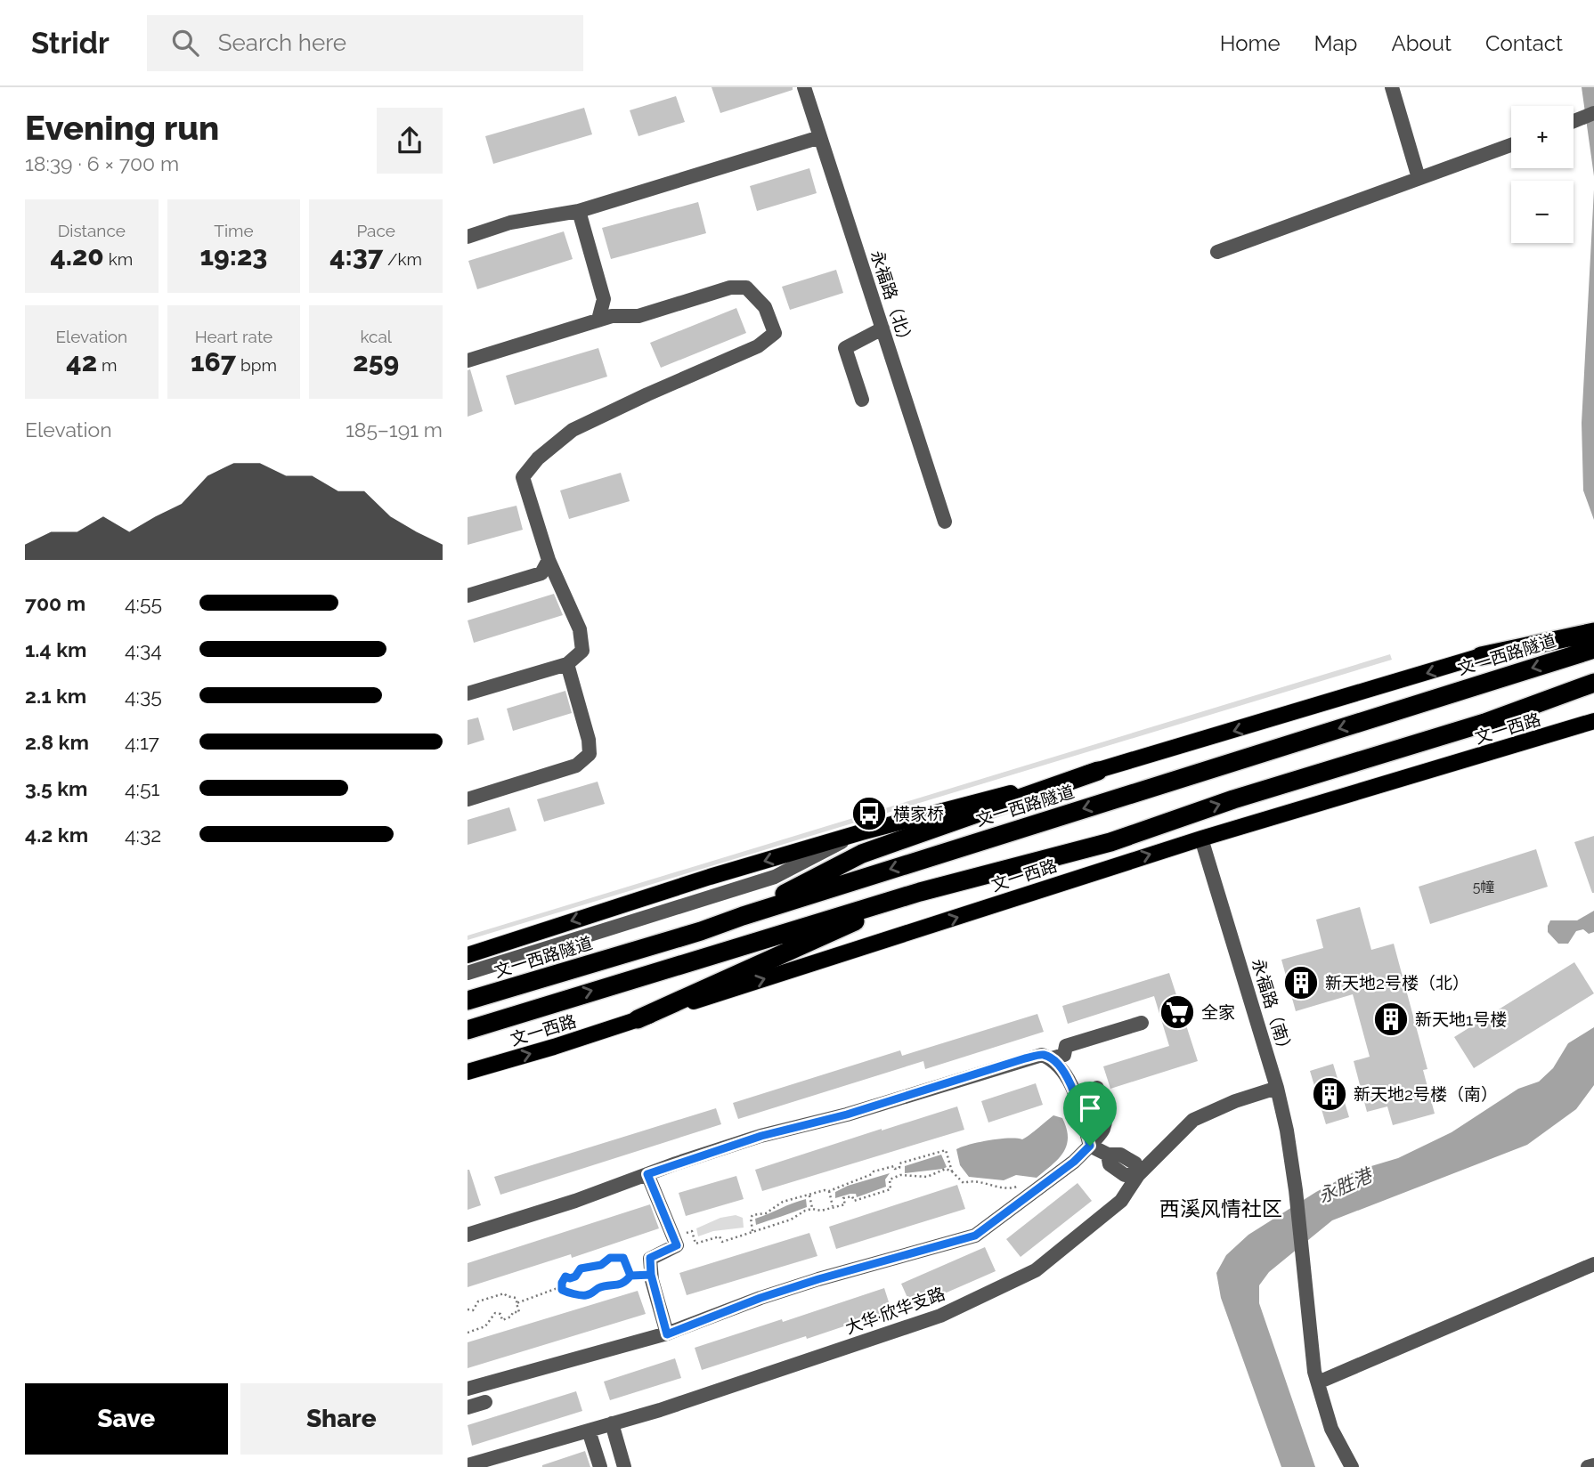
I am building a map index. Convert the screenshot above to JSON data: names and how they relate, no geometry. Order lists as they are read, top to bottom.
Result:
{
  "streets": {
    "highway": ["文一西路隧道"],
    "main road": ["文一西路"],
    "street": ["永福路（北）", "永福路（南）", "大华·欣华支路"]
  },
  "crossings": [
    ["文一西路", "永福路（南）"],
    ["永福路（南）", "大华·欣华支路"]
  ],
  "districts": ["西溪风情社区"],
  "water": ["永胜港"],
  "places": {
    "bus stop": ["横家桥"],
    "building": ["新天地2号楼（北）", "新天地1号楼", "新天地2号楼（南）"],
    "supermarket": ["全家"]
  },
  "house_numbers": ["5幢"],
  "page": {
    "header": "Stridr",
    "search": "Search here",
    "nav": [
      "Home",
      "Map",
      "About",
      "Contact"
    ],
    "heading": ["Evening run", "18:39 · 6 × 700 m"],
    "map_buttons": ["+", "−"],
    "stats": [
      ["Distance", "4.20 km"],
      ["Time", "19:23"],
      ["Pace", "4:37 /km"],
      ["Elevation", "42 m"],
      ["Heart rate", "167 bpm"],
      ["kcal", "259"]
    ],
    "chart": ["Elevation", "185–191 m"],
    "list": [
      {
        "name": "700 m",
        "note": "4:55"
      },
      {
        "name": "1.4 km",
        "note": "4:34"
      },
      {
        "name": "2.1 km",
        "note": "4:35"
      },
      {
        "name": "2.8 km",
        "note": "4:17"
      },
      {
        "name": "3.5 km",
        "note": "4:51"
      },
      {
        "name": "4.2 km",
        "note": "4:32"
      }
    ],
    "buttons": ["Save", "Share"]
  }
}
